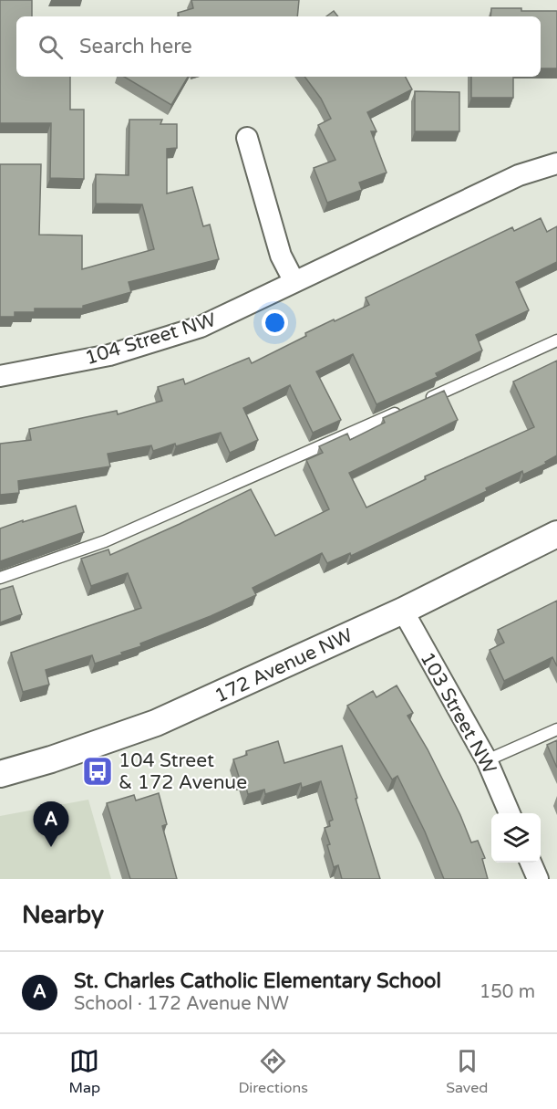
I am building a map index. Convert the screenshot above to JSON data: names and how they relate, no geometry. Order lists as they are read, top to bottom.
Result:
{
  "streets": {
    "street": ["104 Street NW", "172 Avenue NW", "103 Street NW"]
  },
  "crossings": [
    ["172 Avenue NW", "103 Street NW"]
  ],
  "places": {
    "bus stop": ["104 Street & 172 Avenue"]
  },
  "page": {
    "search": "Search here",
    "pins": "A",
    "heading": "Nearby",
    "list": [
      {
        "mark": "A",
        "name": "St. Charles Catholic Elementary School",
        "note": "School · 172 Avenue NW",
        "value": "150 m"
      }
    ],
    "nav": ["Map", "Directions", "Saved"]
  }
}
